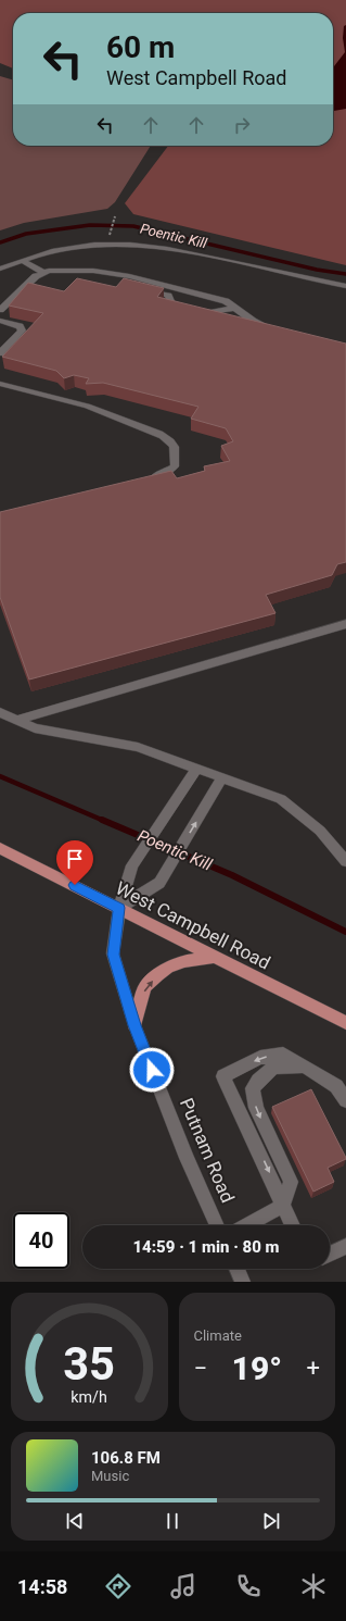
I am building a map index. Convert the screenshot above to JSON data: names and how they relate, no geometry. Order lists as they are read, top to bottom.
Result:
{
  "streets": {
    "main road": ["West Campbell Road"],
    "street": ["Putnam Road"]
  },
  "crossings": [
    ["West Campbell Road", "Putnam Road"]
  ],
  "water": ["Poentic Kill"],
  "page": {
    "turn": ["60 m", "West Campbell Road"],
    "limit": "40",
    "trip": "14:59 · 1 min · 80 m",
    "tile": "Climate",
    "heat": ["−", "19°", "+"],
    "song": ["106.8 FM", "Music"],
    "tabs": "14:58",
    "gauge": ["35", "km/h"]
  }
}
